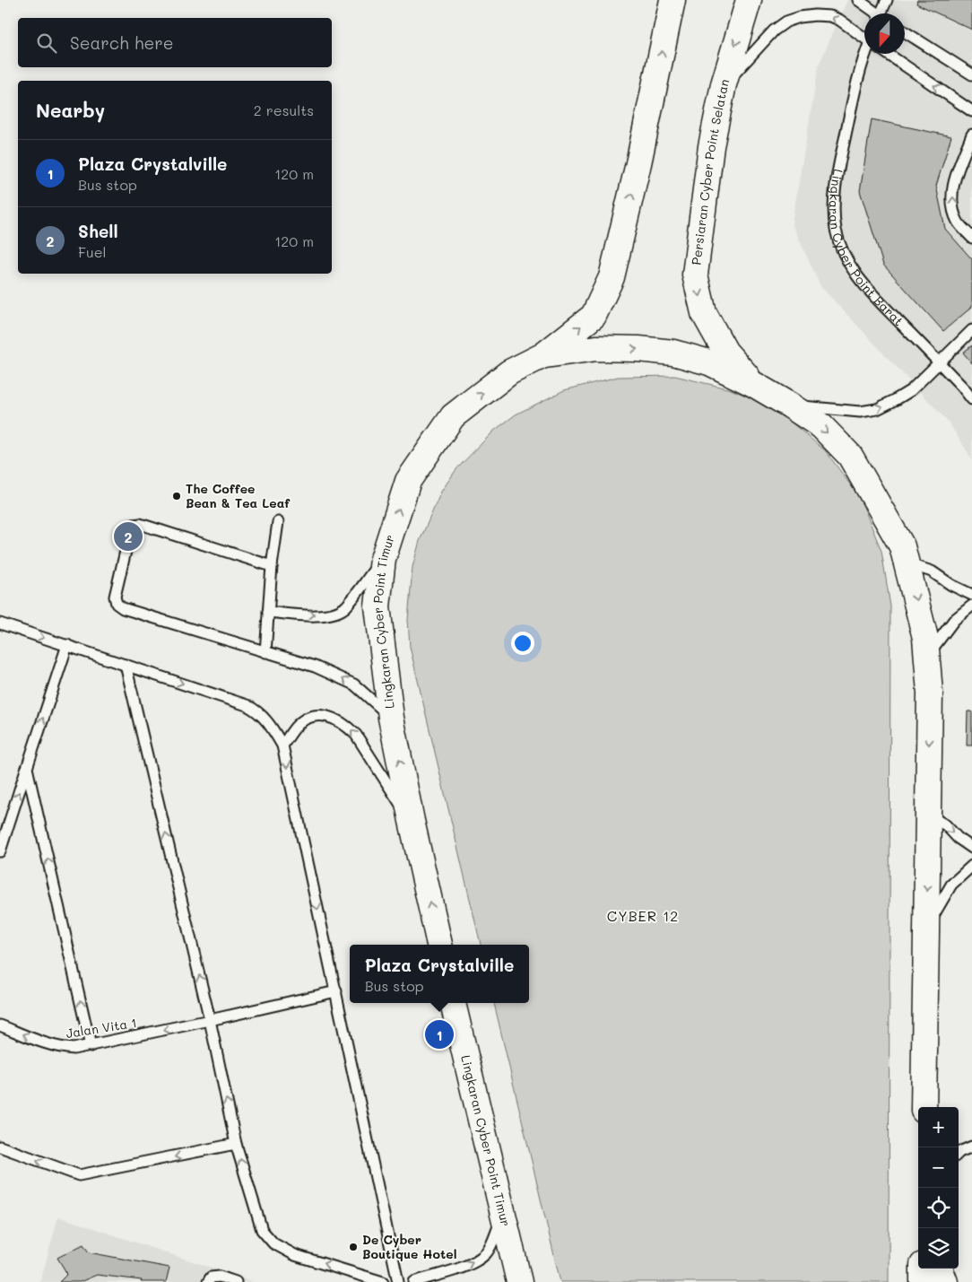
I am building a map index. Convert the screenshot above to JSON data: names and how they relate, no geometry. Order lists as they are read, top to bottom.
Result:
{
  "streets": {
    "main road": ["Persiaran Cyber Point Selatan", "Lingkaran Cyber Point Timur"],
    "lane": ["Lingkaran Cyber Point Barat", "Jalan Vita 1"]
  },
  "one_way": ["Lingkaran Cyber Point Timur", "Jalan Vita 1"],
  "districts": ["CYBER 12"],
  "places": ["The Coffee Bean & Tea Leaf", "De Cyber Boutique Hotel"],
  "north": "bottom",
  "page": {
    "search": "Search here",
    "heading": ["Nearby", "2 results"],
    "list": [
      {
        "mark": "1",
        "name": "Plaza Crystalville",
        "note": "Bus stop",
        "value": "120 m"
      },
      {
        "mark": "2",
        "name": "Shell",
        "note": "Fuel",
        "value": "120 m"
      }
    ],
    "pins": ["2", "1"],
    "popup": ["Plaza Crystalville", "Bus stop"],
    "map_buttons": ["+", "−"]
  }
}
